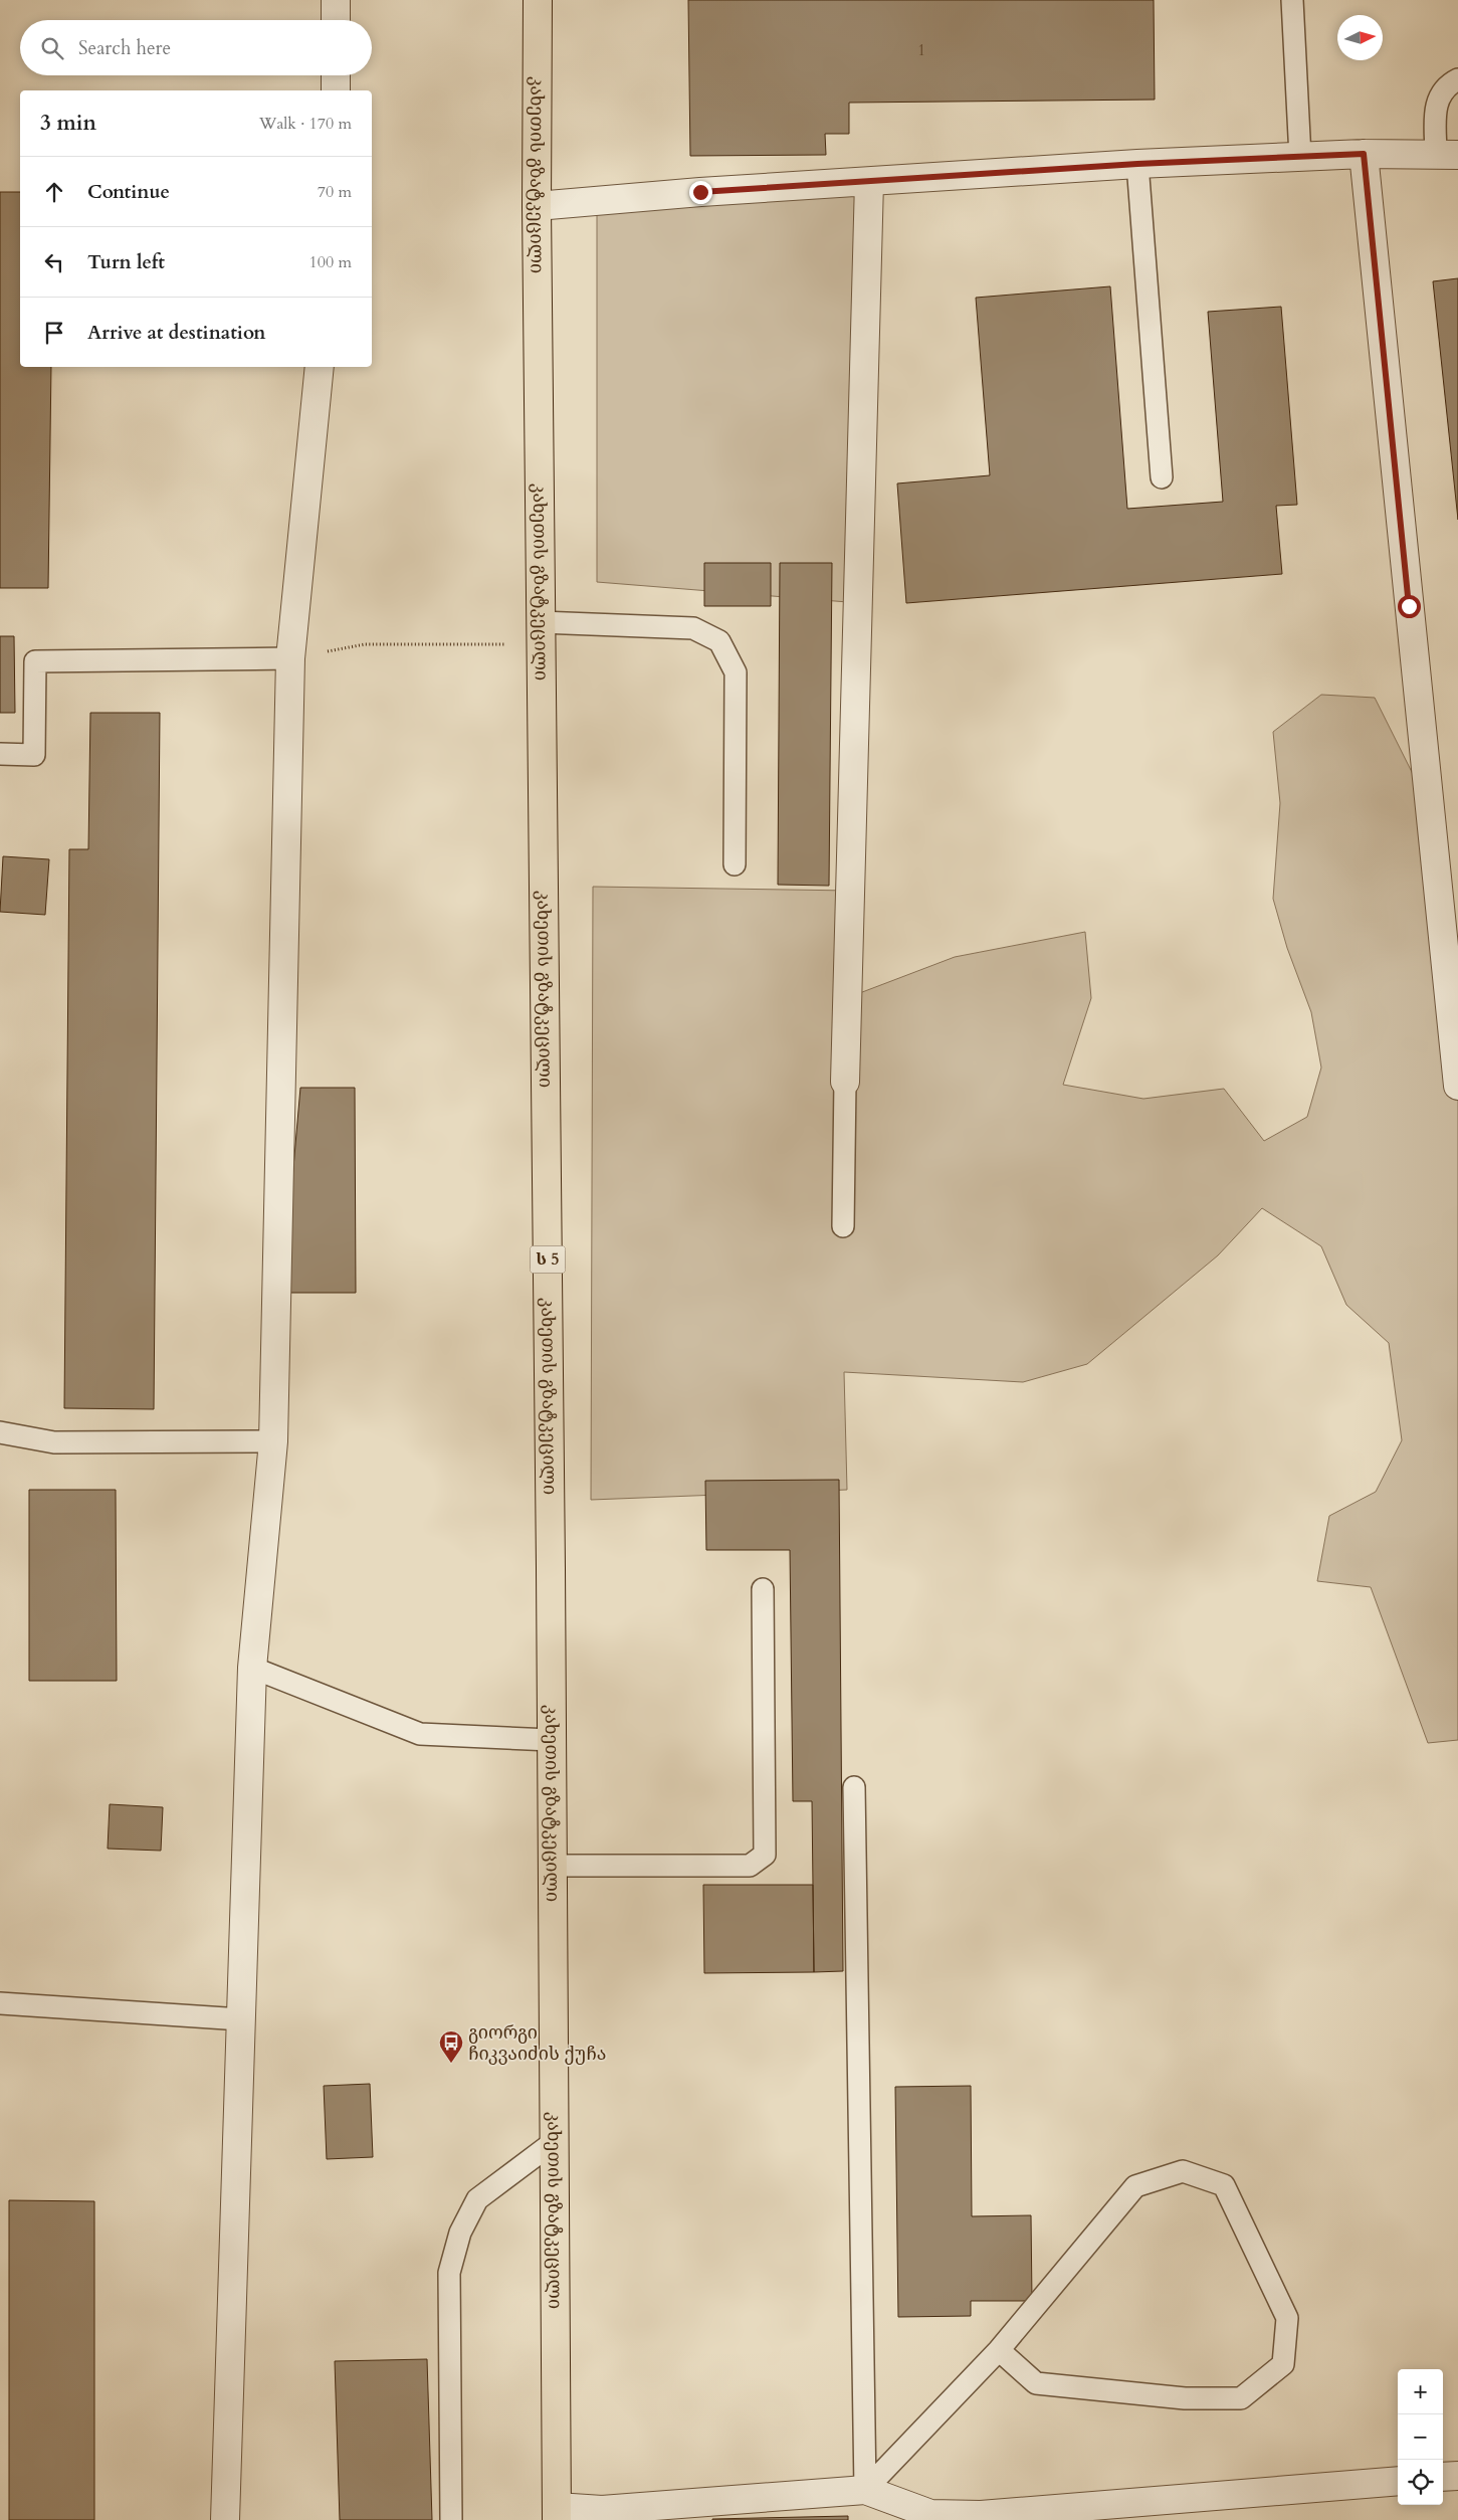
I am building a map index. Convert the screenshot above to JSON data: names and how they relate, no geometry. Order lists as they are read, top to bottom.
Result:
{
  "streets": {
    "highway": ["კახეთის გზატკეცილი", "ს 5"]
  },
  "places": {
    "bus stop": ["გიორგი ჩიკვაიძის ქუჩა"]
  },
  "house_numbers": ["1"],
  "north": "right",
  "page": {
    "search": "Search here",
    "heading": ["3 min", "Walk · 170 m"],
    "list": [
      ["Continue", "70 m"],
      ["Turn left", "100 m"],
      "Arrive at destination"
    ],
    "map_buttons": ["+", "−"]
  }
}
